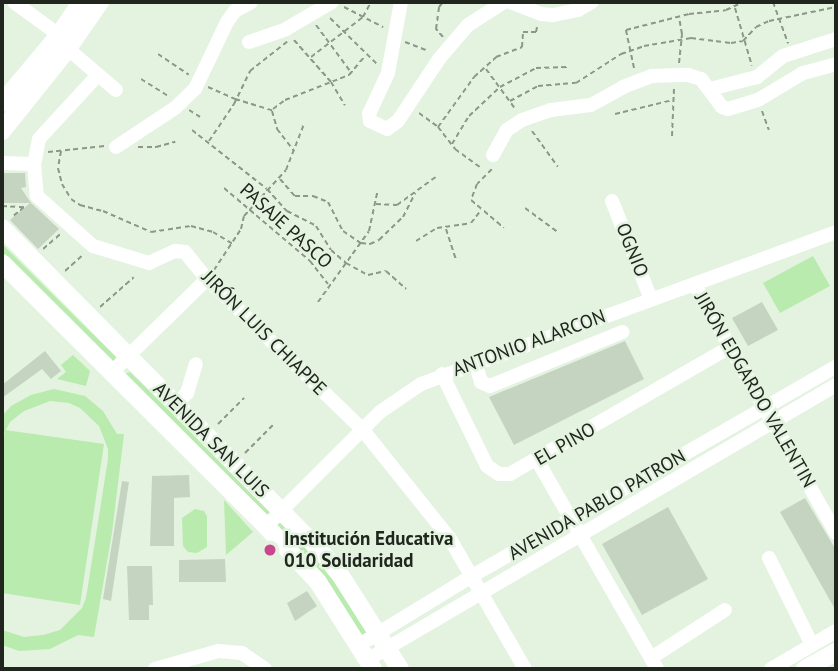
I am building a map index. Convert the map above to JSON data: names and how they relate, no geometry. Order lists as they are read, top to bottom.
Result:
{
  "streets": {
    "main road": ["AVENIDA SAN LUIS"],
    "street": [
      "OGNIO",
      "JIRÓN LUIS CHIAPPE",
      "ANTONIO ALARCON",
      "JIRÓN EDGARDO VALENTIN",
      "EL PINO",
      "AVENIDA PABLO PATRON"
    ],
    "path": ["PASAJE PASCO"]
  },
  "crossings": [
    ["OGNIO", "ANTONIO ALARCON"],
    ["JIRÓN LUIS CHIAPPE", "ANTONIO ALARCON"],
    ["JIRÓN LUIS CHIAPPE", "AVENIDA PABLO PATRON"],
    ["ANTONIO ALARCON", "JIRÓN EDGARDO VALENTIN"],
    ["ANTONIO ALARCON", "AVENIDA SAN LUIS"],
    ["ANTONIO ALARCON", "EL PINO"],
    ["JIRÓN EDGARDO VALENTIN", "EL PINO"],
    ["JIRÓN EDGARDO VALENTIN", "AVENIDA PABLO PATRON"],
    ["AVENIDA SAN LUIS", "AVENIDA PABLO PATRON"]
  ],
  "places": ["Institución Educativa 010 Solidaridad"]
}
